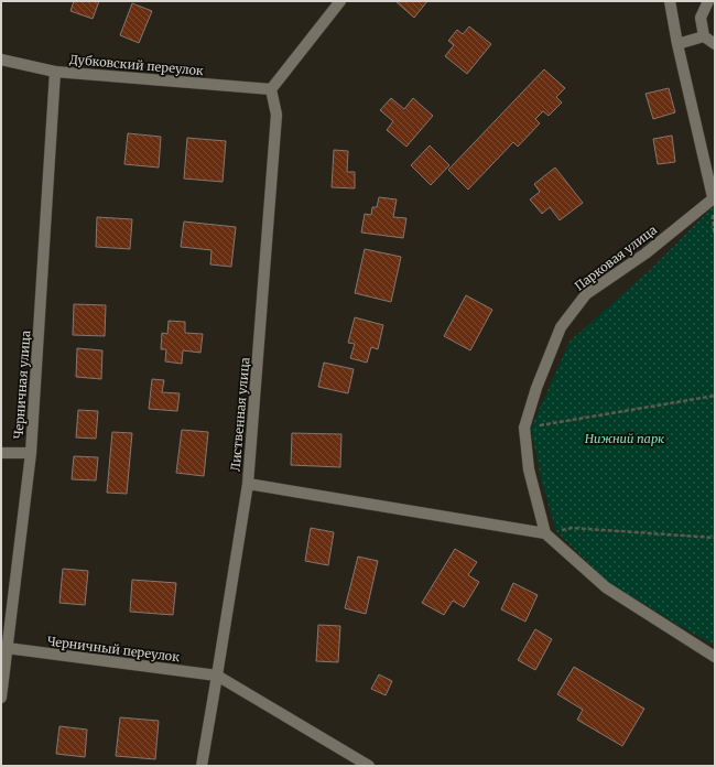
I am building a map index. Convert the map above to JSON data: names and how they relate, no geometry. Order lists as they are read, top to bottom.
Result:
{
  "streets": {
    "street": [
      "Дубковский переулок",
      "Парковая улица",
      "Черничная улица",
      "Лиственная улица",
      "Черничный переулок"
    ]
  },
  "crossings": [
    ["Дубковский переулок", "Черничная улица"],
    ["Дубковский переулок", "Лиственная улица"],
    ["Черничная улица", "Черничный переулок"],
    ["Лиственная улица", "Черничный переулок"]
  ],
  "parks": ["Нижний парк"]
}
